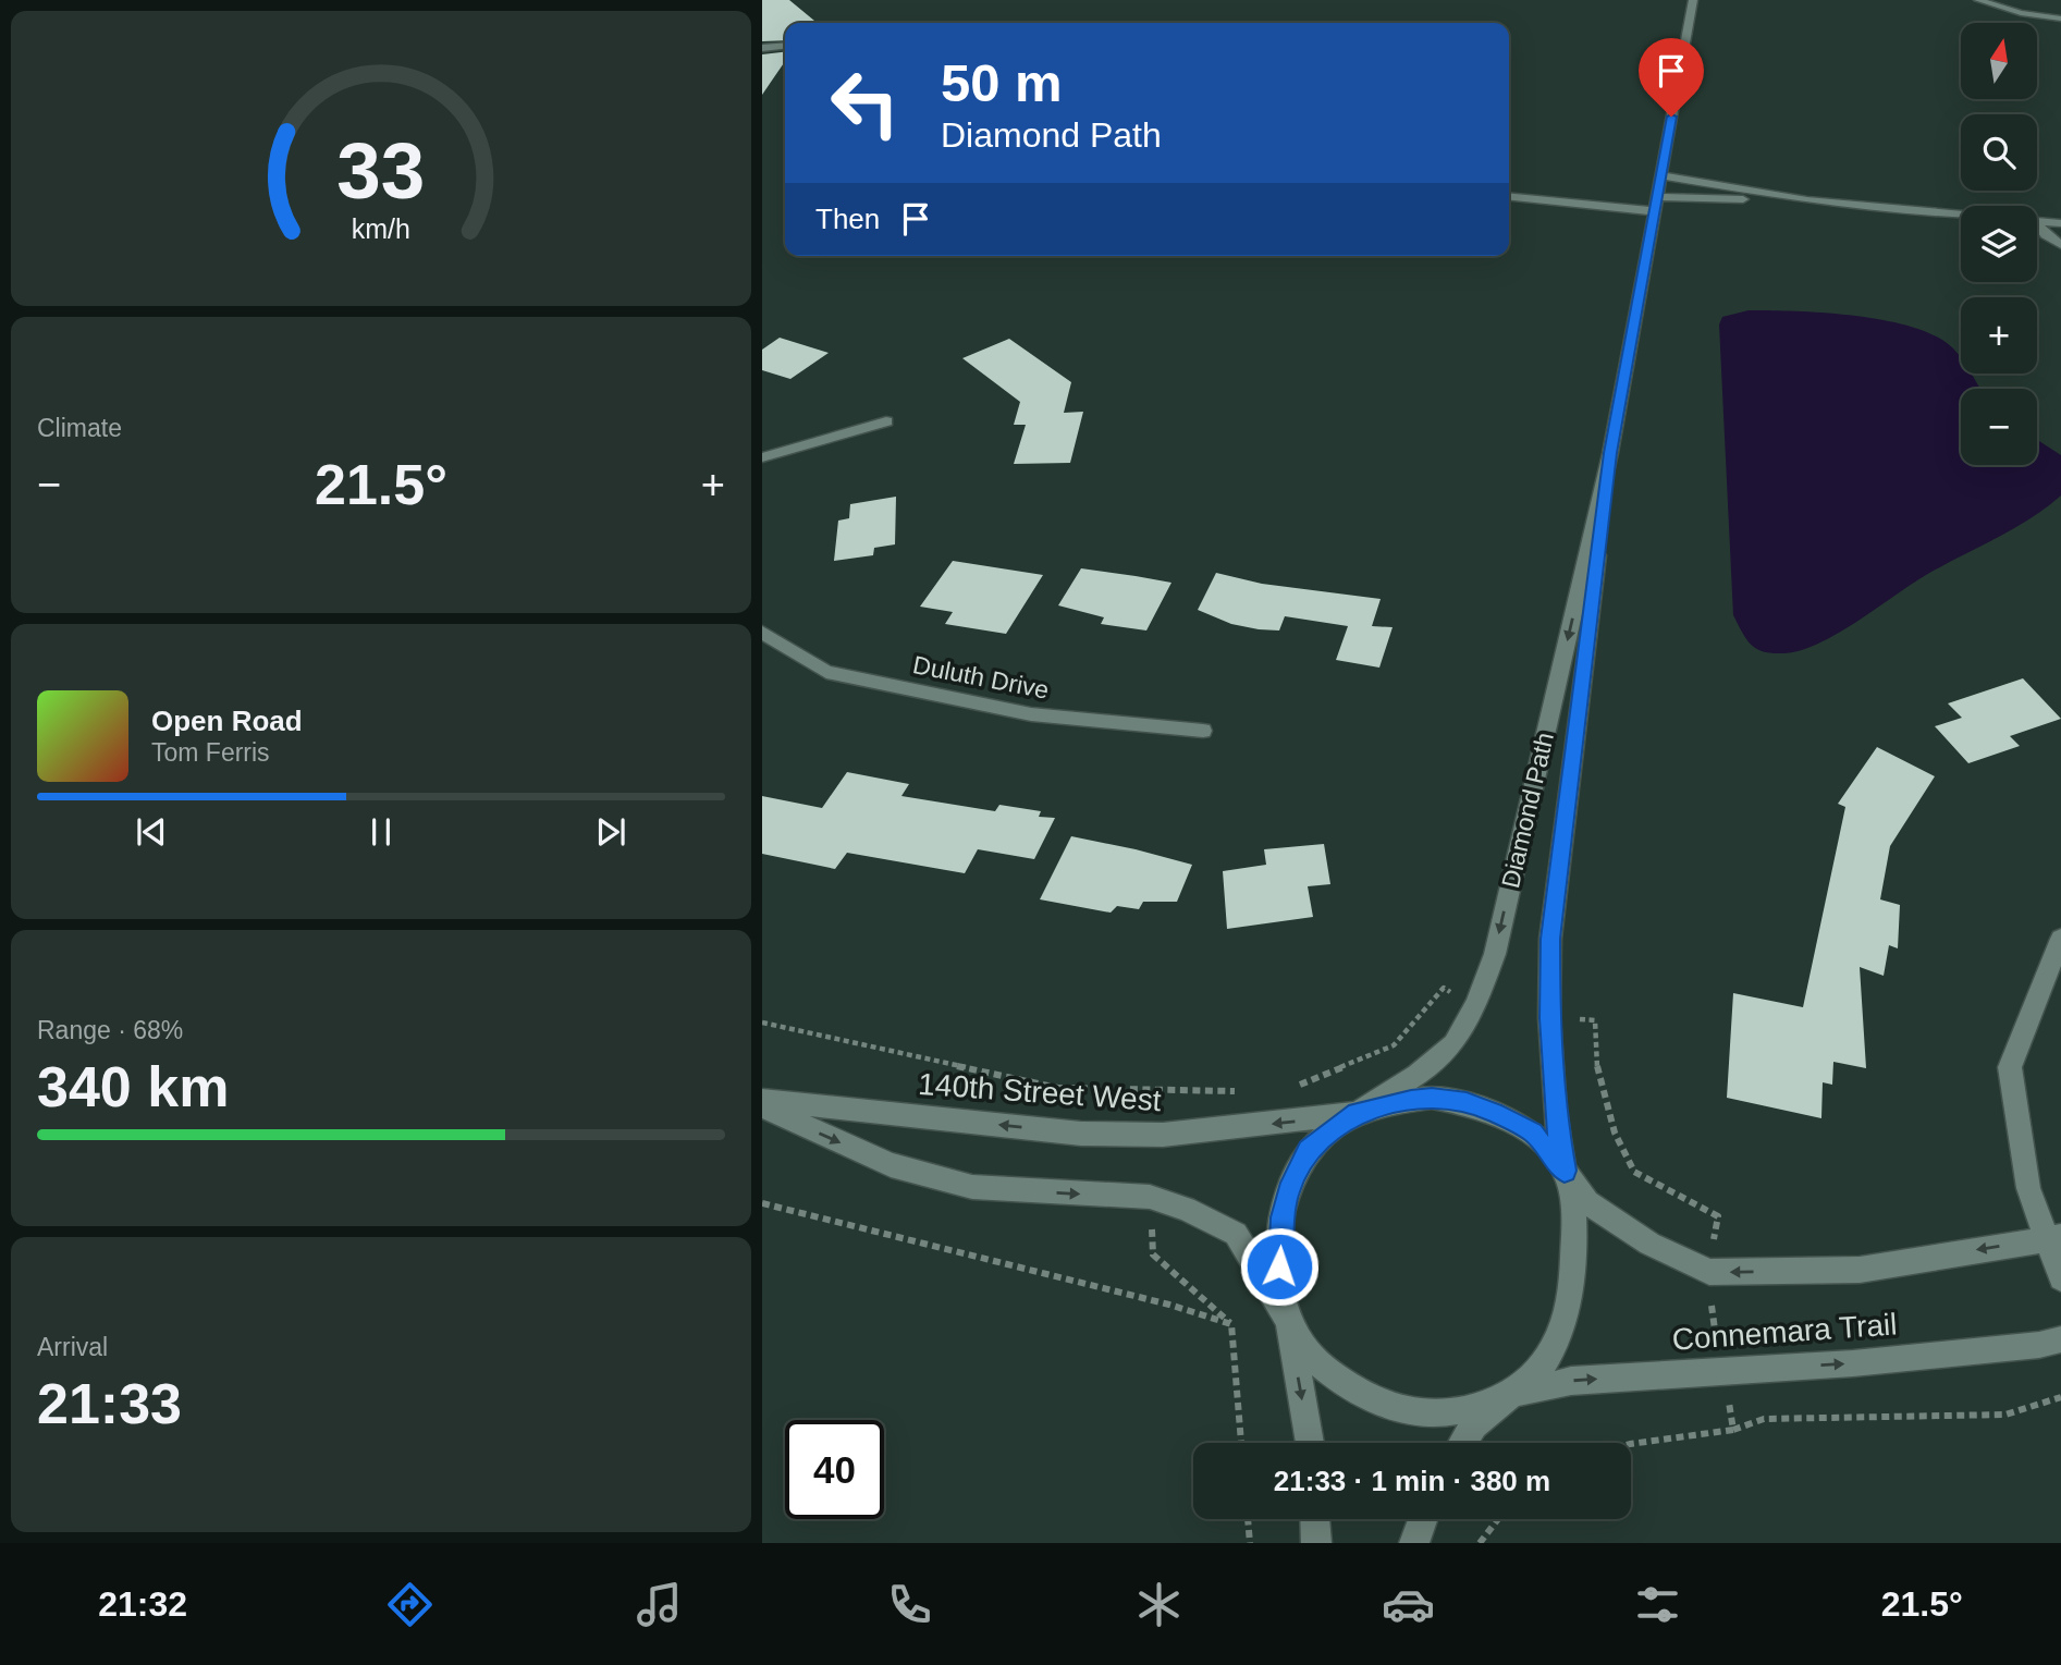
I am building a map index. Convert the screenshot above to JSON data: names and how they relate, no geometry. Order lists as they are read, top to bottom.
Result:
{
  "streets": {
    "street": [
      "Duluth Drive",
      "Diamond Path",
      "140th Street West",
      "Connemara Trail"
    ]
  },
  "crossings": [
    ["Diamond Path", "140th Street West"],
    ["Diamond Path", "Connemara Trail"]
  ],
  "north": "top",
  "page": {
    "map_buttons": ["+", "−"],
    "turn": ["50 m", "Diamond Path"],
    "then": "Then",
    "tile": [
      "Climate",
      ["Range · 68%", "340 km"],
      ["Arrival", "21:33"]
    ],
    "heat": ["−", "21.5°", "+"],
    "song": ["Open Road", "Tom Ferris"],
    "limit": "40",
    "trip": "21:33 · 1 min · 380 m",
    "tabs": ["21:32", "21.5°"],
    "gauge": ["33", "km/h"]
  }
}
